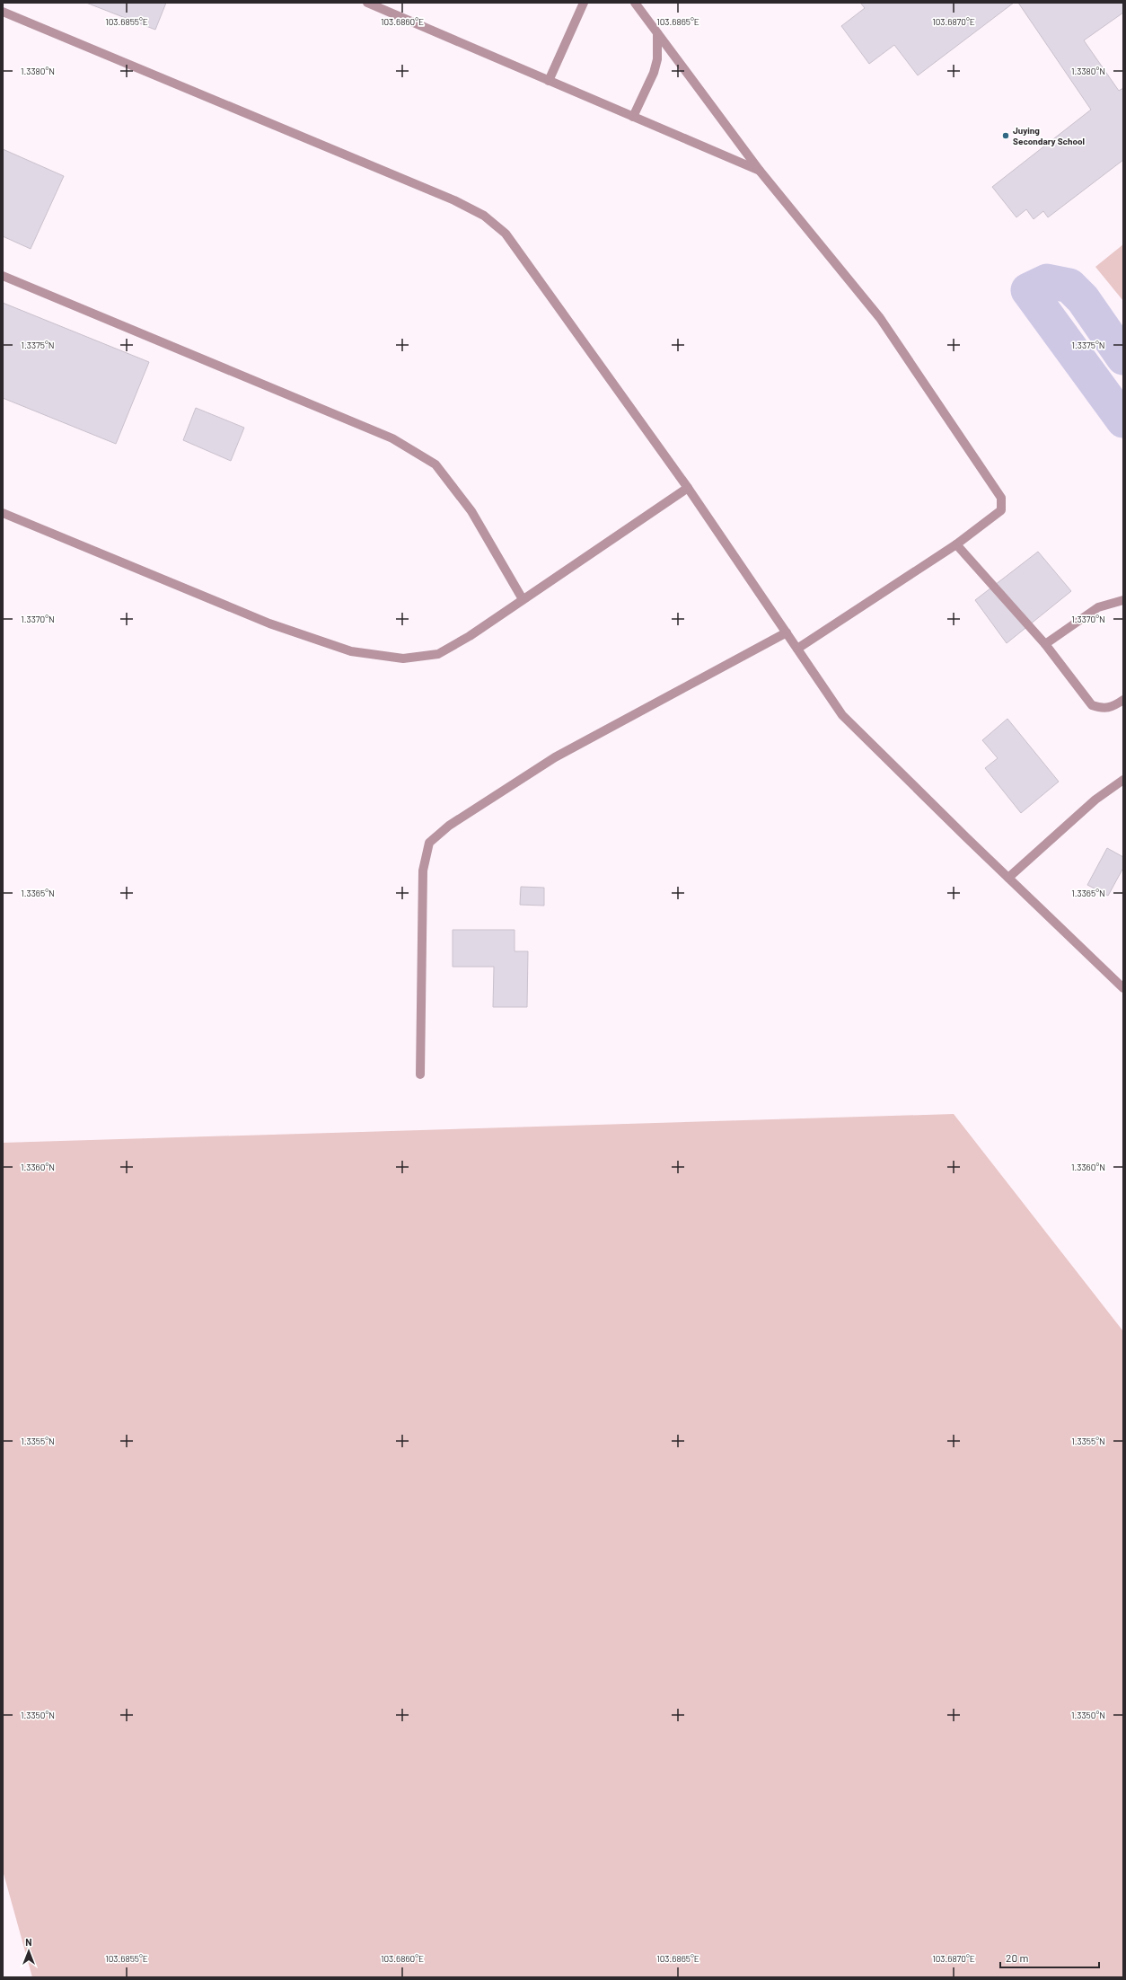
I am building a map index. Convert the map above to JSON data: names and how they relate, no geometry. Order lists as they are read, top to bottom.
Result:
{
  "places": ["Juying Secondary School"],
  "scale_bar": "20 m",
  "north": "top",
  "coordinates": [
    "103.6855°E",
    "103.6860°E",
    "103.6865°E",
    "103.6870°E",
    "1.3380°N",
    "1.3375°N",
    "1.3370°N",
    "1.3365°N",
    "1.3360°N",
    "1.3355°N",
    "1.3350°N"
  ]
}
